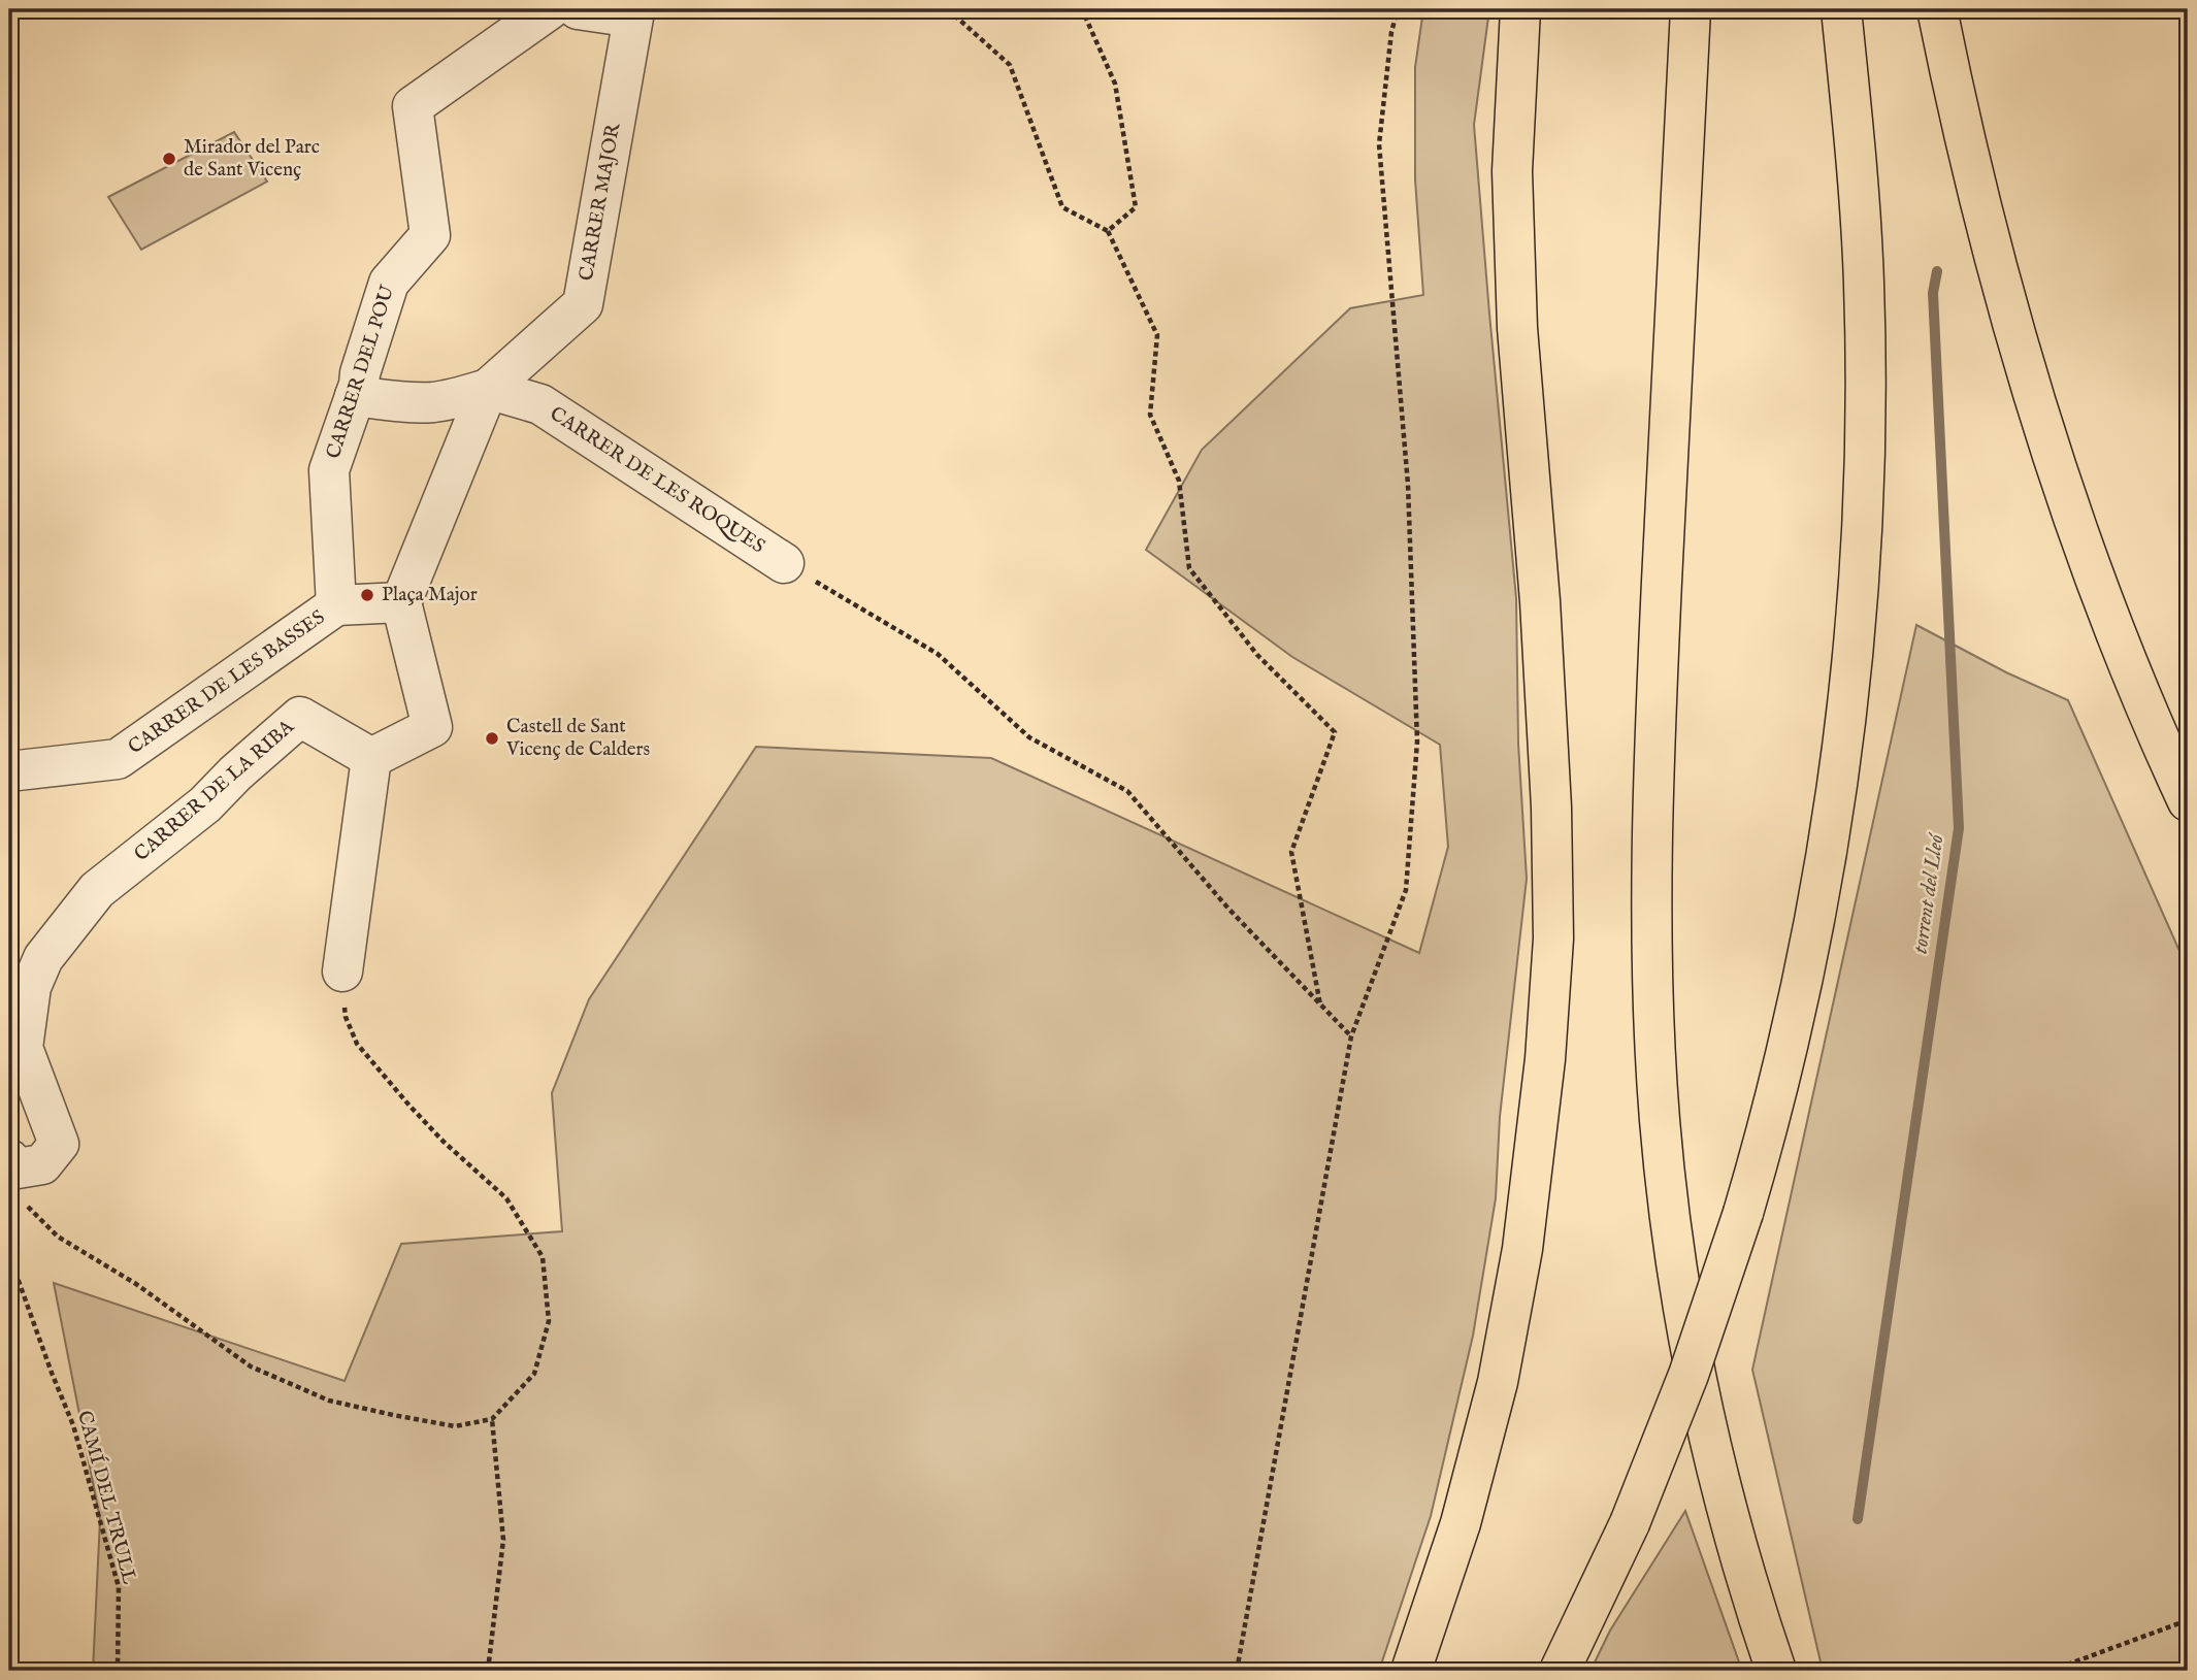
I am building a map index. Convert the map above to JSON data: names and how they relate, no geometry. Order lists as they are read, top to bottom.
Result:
{
  "streets": {
    "street": [
      "CARRER MAJOR",
      "CARRER DEL POU",
      "CARRER DE LES ROQUES",
      "CARRER DE LES BASSES",
      "CARRER DE LA RIBA"
    ],
    "path": ["CAMÍ DEL TRULL"]
  },
  "crossings": [
    ["CARRER MAJOR", "CARRER DE LES ROQUES"],
    ["CARRER DEL POU", "CARRER DE LES BASSES"]
  ],
  "water": ["torrent del Lleó"],
  "places": ["Mirador del Parc de Sant Vicenç", "Plaça Major", "Castell de Sant Vicenç de Calders"]
}
